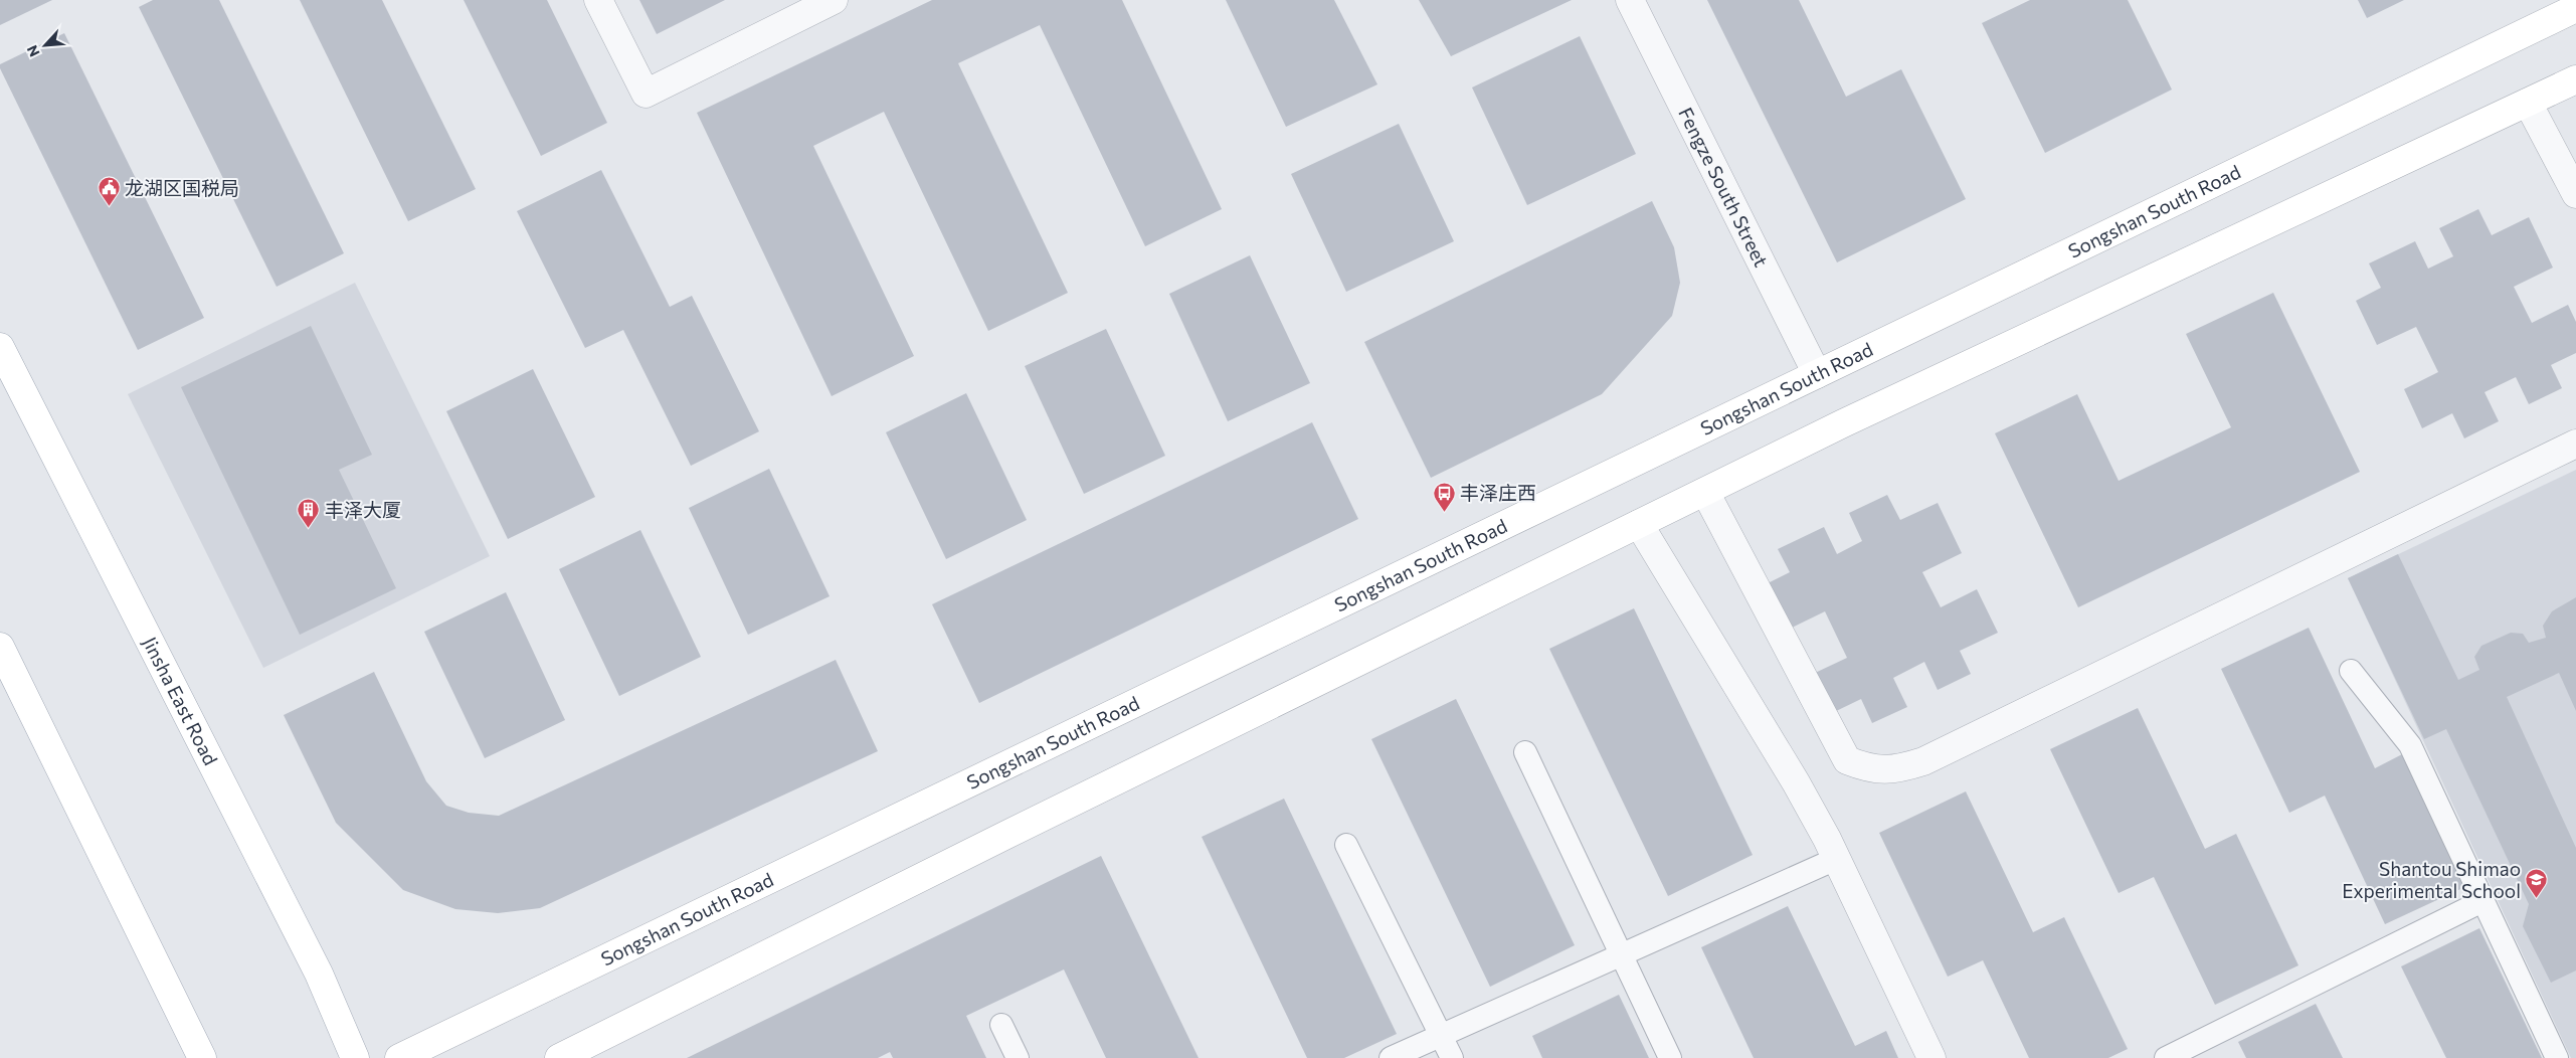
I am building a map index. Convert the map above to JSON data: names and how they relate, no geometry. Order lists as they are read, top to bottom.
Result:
{
  "streets": {
    "street": ["Fengze South Street", "Songshan South Road", "Jinsha East Road"]
  },
  "crossings": [
    ["Fengze South Street", "Songshan South Road"]
  ],
  "places": {
    "public building": ["龙湖区国税局"],
    "bus stop": ["丰泽庄西"],
    "building": ["丰泽大厦"],
    "school or university": ["Shantou Shimao Experimental School"]
  },
  "north": "bottom left"
}
